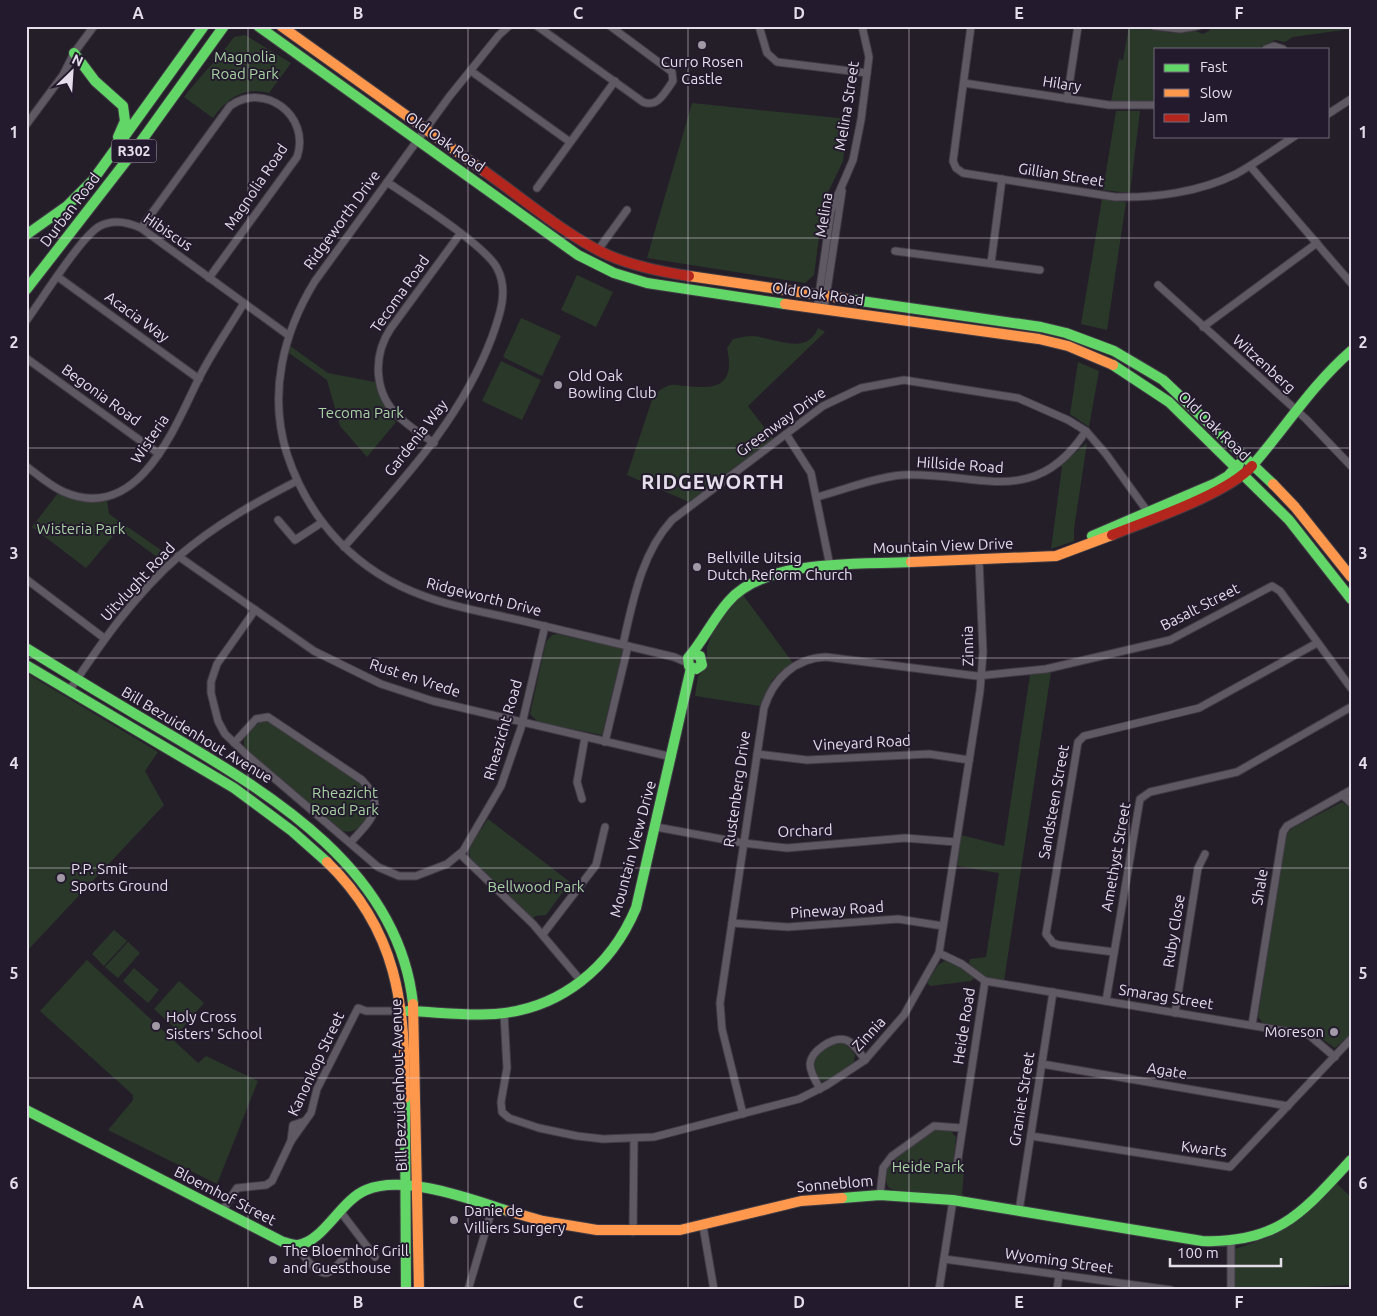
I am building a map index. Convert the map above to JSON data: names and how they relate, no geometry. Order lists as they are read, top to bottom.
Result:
{
  "streets": {
    "main road": [
      "Old Oak Road",
      "R302",
      "Durban Road",
      "Mountain View Drive",
      "Bill Bezuidenhout Avenue",
      "Sonneblom",
      "Bloemhof Street"
    ],
    "street": [
      "Hilary",
      "Melina Street",
      "Gillian Street",
      "Magnolia Road",
      "Melina",
      "Ridgeworth Drive",
      "Hibiscus",
      "Tecoma Road",
      "Acacia Way",
      "Witzenberg",
      "Begonia Road",
      "Greenway Drive",
      "Gardenia Way",
      "Wisteria",
      "Hillside Road",
      "Uitvlught Road",
      "Basalt Street",
      "Zinnia",
      "Rust en Vrede",
      "Rheazicht Road",
      "Vineyard Road",
      "Rustenberg Drive",
      "Sandsteen Street",
      "Orchard",
      "Amethyst Street",
      "Shale",
      "Pineway Road",
      "Ruby Close",
      "Smarag Street",
      "Heide Road",
      "Kanonkop Street",
      "Agate",
      "Graniet Street",
      "Kwarts",
      "Wyoming Street"
    ]
  },
  "crossings": [
    ["Hilary", "Gillian Street"],
    ["Melina Street", "Melina"],
    ["Old Oak Road", "Melina"],
    ["Old Oak Road", "Ridgeworth Drive"],
    ["Old Oak Road", "Mountain View Drive"],
    ["R302", "Durban Road"],
    ["Magnolia Road", "Hibiscus"],
    ["Ridgeworth Drive", "Hibiscus"],
    ["Ridgeworth Drive", "Greenway Drive"],
    ["Ridgeworth Drive", "Gardenia Way"],
    ["Ridgeworth Drive", "Mountain View Drive"],
    ["Ridgeworth Drive", "Uitvlught Road"],
    ["Ridgeworth Drive", "Rheazicht Road"],
    ["Hibiscus", "Acacia Way"],
    ["Hibiscus", "Wisteria"],
    ["Tecoma Road", "Gardenia Way"],
    ["Acacia Way", "Wisteria"],
    ["Witzenberg", "Mountain View Drive"],
    ["Begonia Road", "Wisteria"],
    ["Greenway Drive", "Hillside Road"],
    ["Greenway Drive", "Mountain View Drive"],
    ["Greenway Drive", "Rust en Vrede"],
    ["Mountain View Drive", "Zinnia"],
    ["Mountain View Drive", "Rust en Vrede"],
    ["Mountain View Drive", "Bill Bezuidenhout Avenue"],
    ["Mountain View Drive", "Orchard"],
    ["Mountain View Drive", "Kanonkop Street"],
    ["Uitvlught Road", "Rust en Vrede"],
    ["Uitvlught Road", "Bill Bezuidenhout Avenue"],
    ["Basalt Street", "Zinnia"],
    ["Basalt Street", "Rustenberg Drive"],
    ["Basalt Street", "Sandsteen Street"],
    ["Zinnia", "Vineyard Road"],
    ["Zinnia", "Rustenberg Drive"],
    ["Zinnia", "Orchard"],
    ["Zinnia", "Pineway Road"],
    ["Zinnia", "Heide Road"],
    ["Rust en Vrede", "Rheazicht Road"],
    ["Bill Bezuidenhout Avenue", "Kanonkop Street"],
    ["Bill Bezuidenhout Avenue", "Sonneblom"],
    ["Vineyard Road", "Rustenberg Drive"],
    ["Rustenberg Drive", "Orchard"],
    ["Rustenberg Drive", "Pineway Road"],
    ["Sandsteen Street", "Amethyst Street"],
    ["Amethyst Street", "Smarag Street"],
    ["Shale", "Smarag Street"],
    ["Ruby Close", "Smarag Street"],
    ["Smarag Street", "Heide Road"],
    ["Smarag Street", "Graniet Street"],
    ["Smarag Street", "Kwarts"],
    ["Kanonkop Street", "Bloemhof Street"],
    ["Agate", "Graniet Street"],
    ["Agate", "Kwarts"],
    ["Graniet Street", "Kwarts"],
    ["Graniet Street", "Sonneblom"]
  ],
  "districts": ["RIDGEWORTH"],
  "parks": [
    "Magnolia Road Park",
    "Tecoma Park",
    "Wisteria Park",
    "Rheazicht Road Park",
    "Bellwood Park",
    "Heide Park"
  ],
  "places": [
    "Curro Rosen Castle",
    "Old Oak Bowling Club",
    "Bellville Uitsig Dutch Reform Church",
    "P.P. Smit Sports Ground",
    "Holy Cross Sisters' School",
    "Moreson",
    "Danie de Villiers Surgery",
    "The Bloemhof Grill and Guesthouse"
  ],
  "legend": ["Fast", "Slow", "Jam"],
  "scale_bar": "100 m",
  "north": "top right",
  "grid": {
    "columns": [
      "A",
      "B",
      "C",
      "D",
      "E",
      "F"
    ],
    "rows": [
      "1",
      "2",
      "3",
      "4",
      "5",
      "6"
    ]
  }
}
